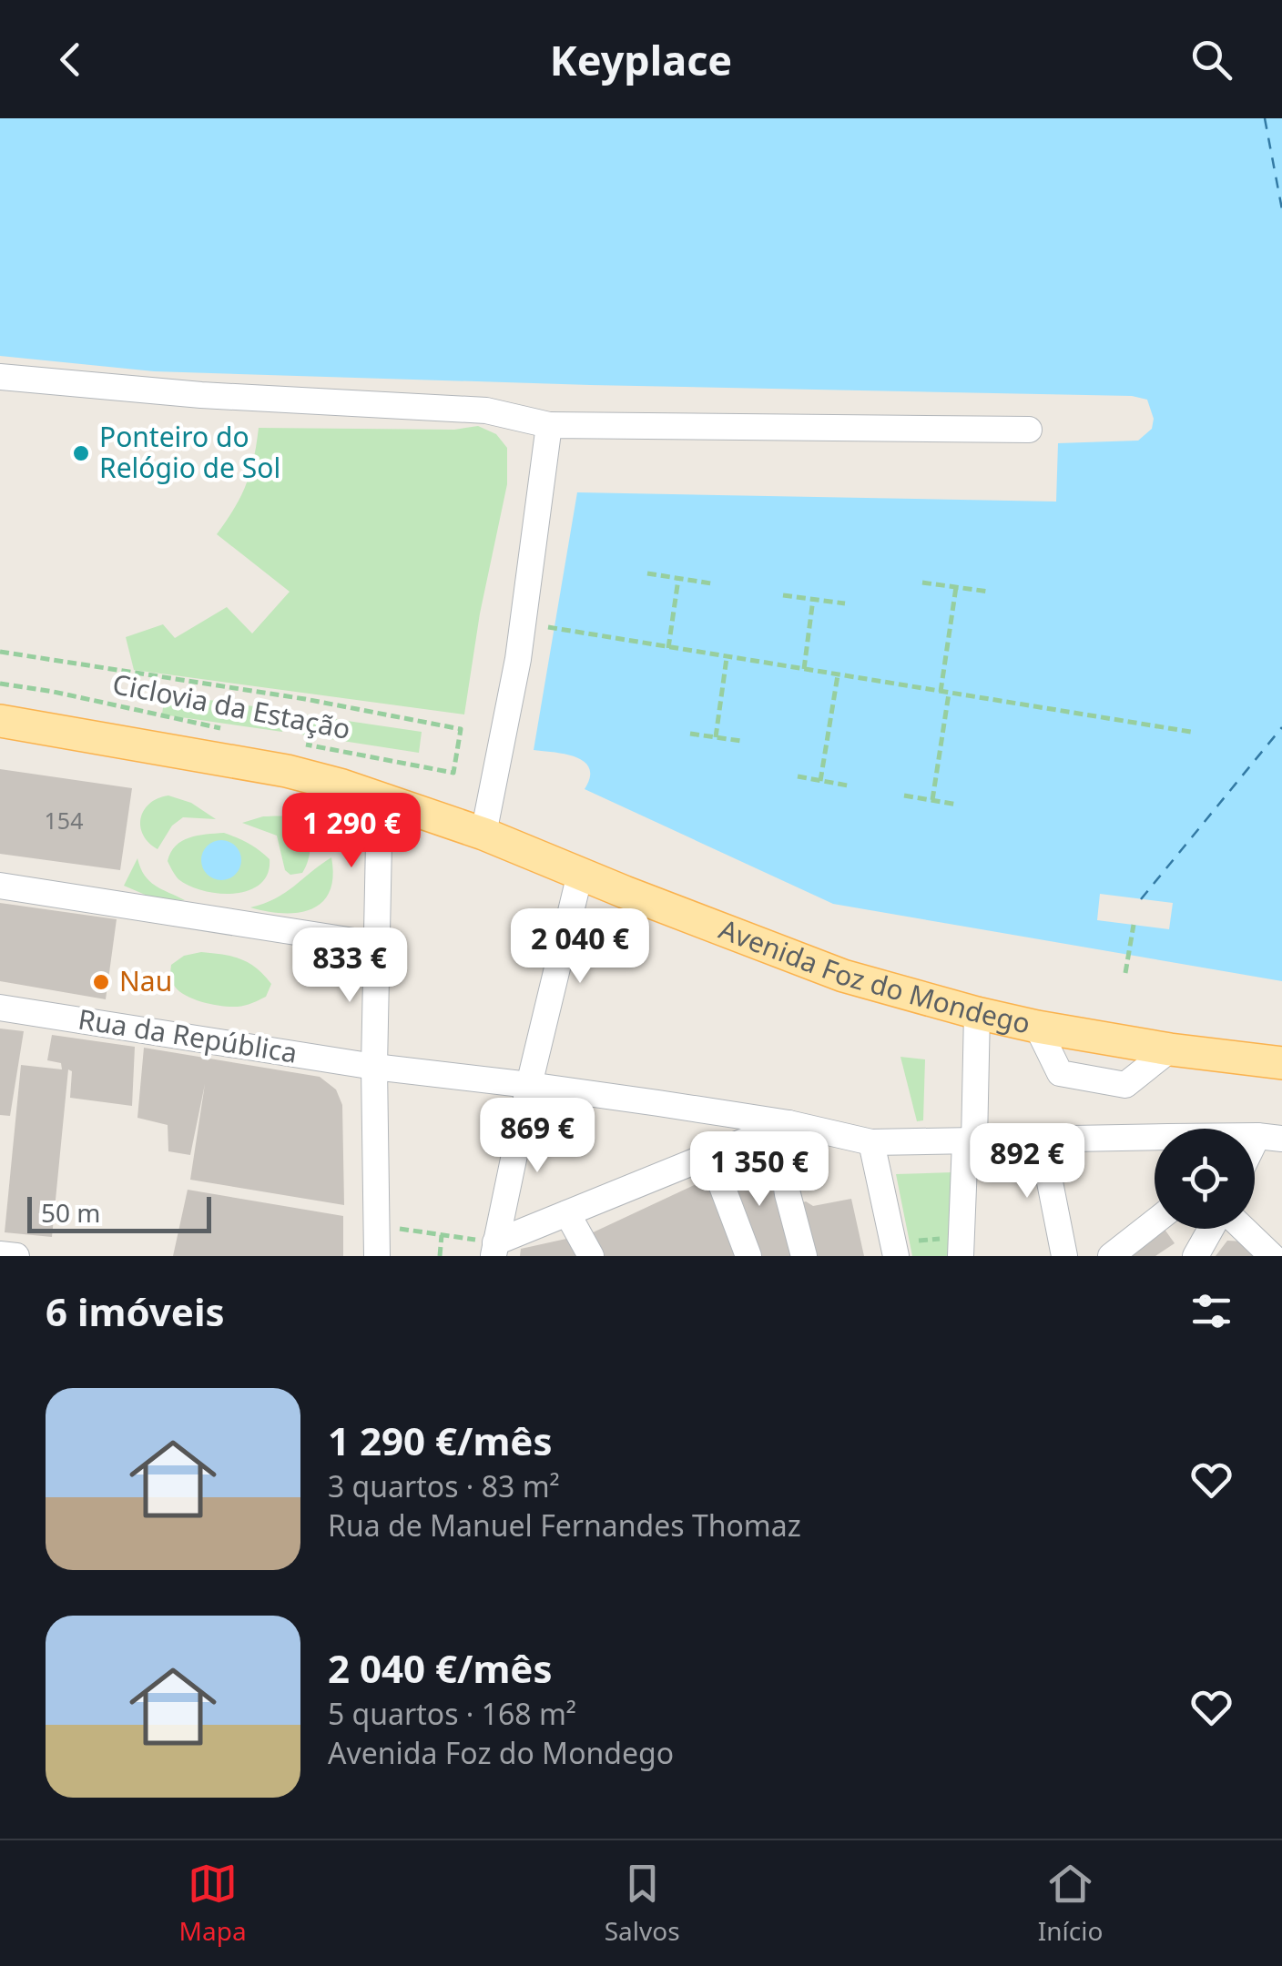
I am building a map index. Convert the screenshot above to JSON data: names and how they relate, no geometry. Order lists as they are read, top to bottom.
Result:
{
  "streets": {
    "main road": ["Avenida Foz do Mondego"],
    "street": ["Rua da República"],
    "path": ["Ciclovia da Estação"]
  },
  "places": ["Ponteiro do Relógio de Sol", "Nau"],
  "house_numbers": ["154"],
  "scale_bar": "50 m",
  "page": {
    "header": "Keyplace",
    "price": [
      "1 290 €",
      "2 040 €",
      "833 €",
      "869 €",
      "892 €",
      "1 350 €"
    ],
    "scale": "50 m",
    "heading": "6 imóveis",
    "list": [
      {
        "name": "1 290 €/mês",
        "note": "3 quartos · 83 m² · Rua de Manuel Fernandes Thomaz"
      },
      {
        "name": "2 040 €/mês",
        "note": "5 quartos · 168 m² · Avenida Foz do Mondego"
      }
    ],
    "tabs": ["Mapa", "Salvos", "Início"]
  }
}
